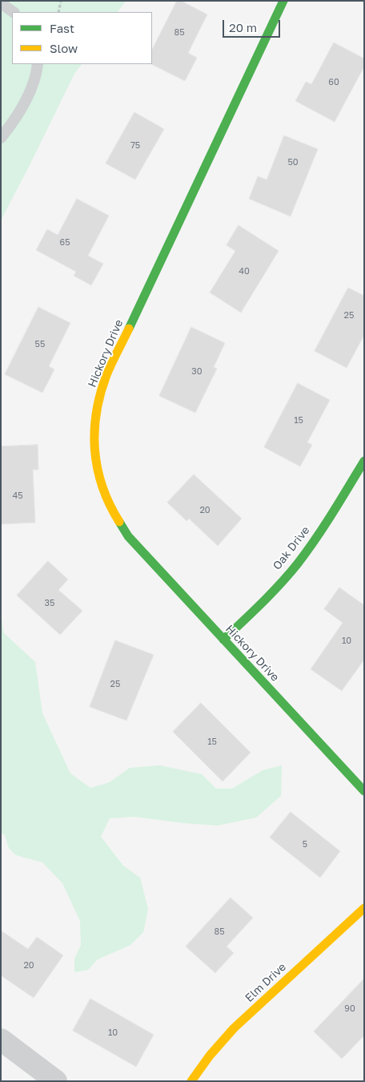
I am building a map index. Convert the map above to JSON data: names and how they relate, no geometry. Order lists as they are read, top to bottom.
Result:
{
  "streets": {
    "street": ["Hickory Drive", "Oak Drive", "Elm Drive"]
  },
  "crossings": [
    ["Hickory Drive", "Oak Drive"]
  ],
  "house_numbers": [
    "85",
    "60",
    "75",
    "50",
    "65",
    "40",
    "25",
    "55",
    "30",
    "15",
    "45",
    "20",
    "35",
    "10",
    "25",
    "15",
    "5",
    "85",
    "20",
    "90",
    "10"
  ],
  "legend": ["Fast", "Slow"],
  "scale_bar": "20 m"
}
